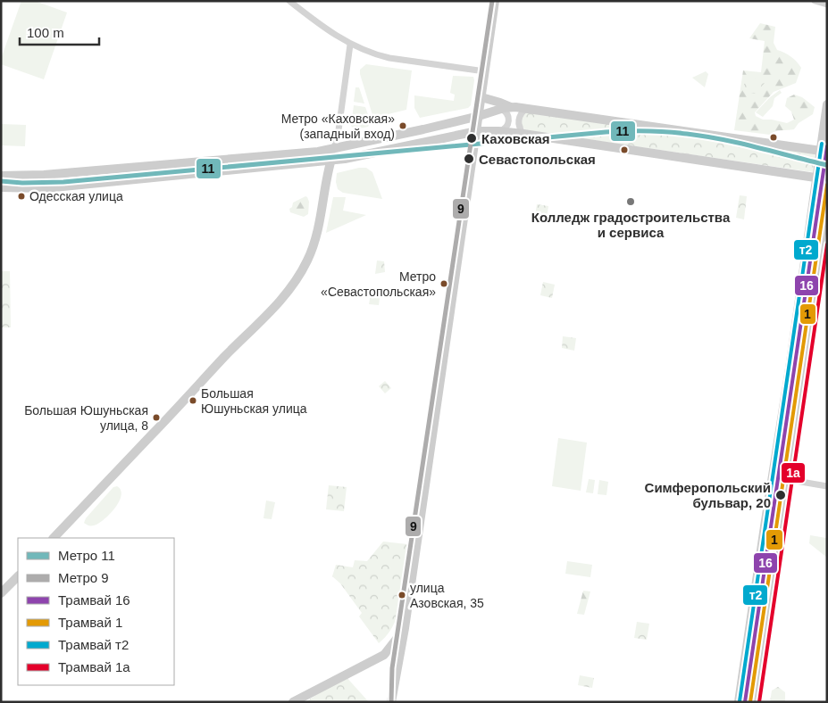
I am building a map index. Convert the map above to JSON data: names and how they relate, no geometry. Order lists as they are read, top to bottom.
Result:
{
  "places": [
    "Метро «Каховская» (западный вход)",
    "Каховская",
    "Севастопольская",
    "Одесская улица",
    "Колледж градостроительства и сервиса",
    "Метро «Севастопольская»",
    "Большая Юшуньская улица",
    "Большая Юшуньская улица, 8",
    "Симферопольский бульвар, 20",
    "улица Азовская, 35"
  ],
  "lines": [
    "metro line 9",
    "metro line 11",
    "tram line т2",
    "tram line 16",
    "tram line 1",
    "tram line 1а"
  ],
  "legend": [
    "Метро 11",
    "Метро 9",
    "Трамвай 16",
    "Трамвай 1",
    "Трамвай т2",
    "Трамвай 1а"
  ],
  "scale_bar": "100 m"
}
